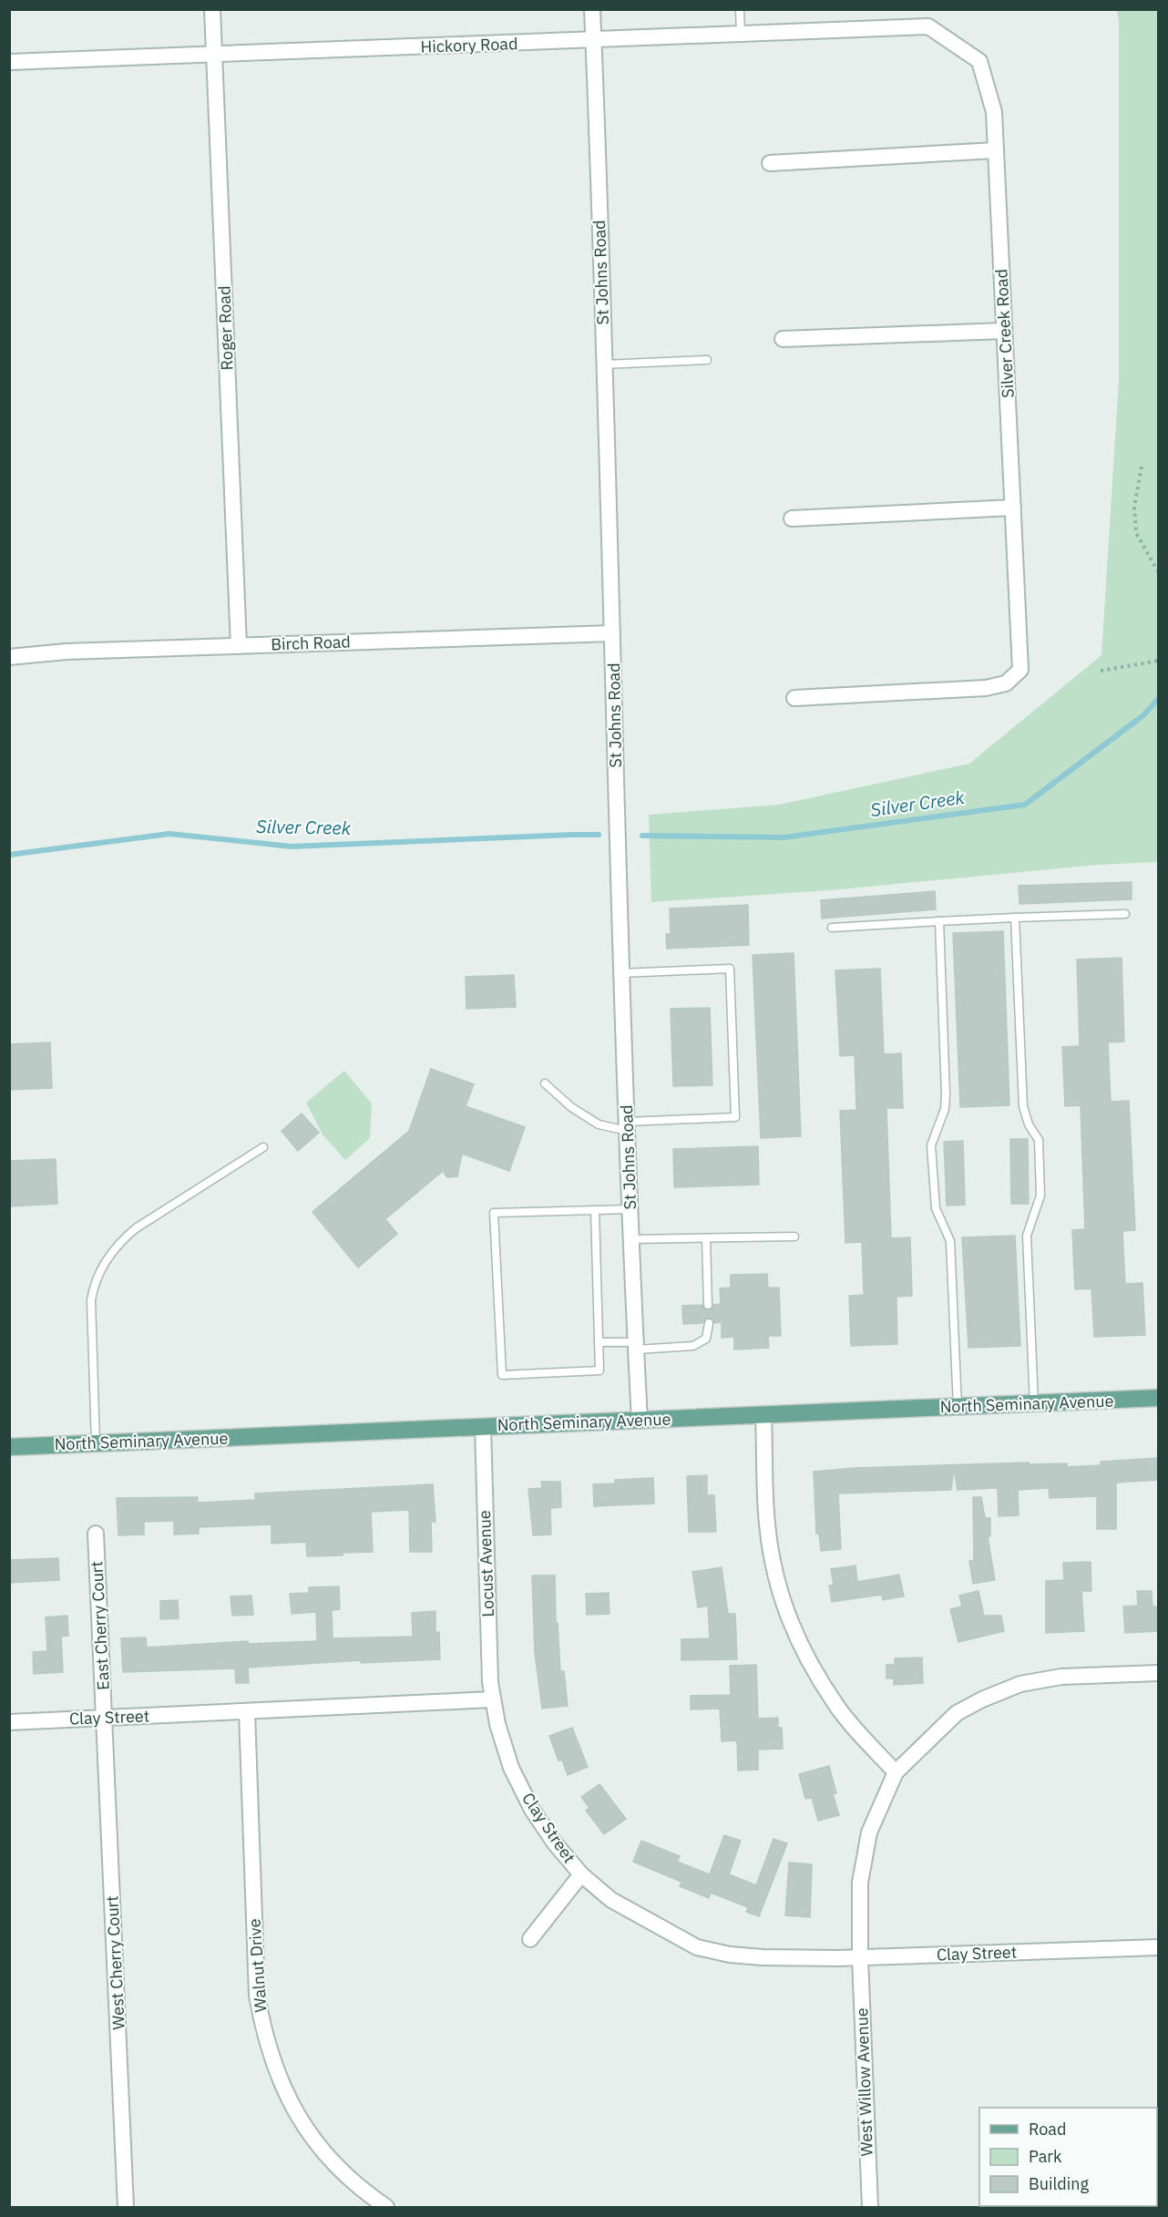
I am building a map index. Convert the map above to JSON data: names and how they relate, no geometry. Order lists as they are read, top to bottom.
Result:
{
  "streets": {
    "main road": ["North Seminary Avenue"],
    "street": [
      "Hickory Road",
      "St Johns Road",
      "Roger Road",
      "Silver Creek Road",
      "Birch Road",
      "Locust Avenue",
      "East Cherry Court",
      "Clay Street",
      "West Cherry Court",
      "Walnut Drive",
      "West Willow Avenue"
    ]
  },
  "crossings": [
    ["Hickory Road", "St Johns Road"],
    ["Hickory Road", "Roger Road"],
    ["Hickory Road", "Silver Creek Road"],
    ["St Johns Road", "Birch Road"],
    ["St Johns Road", "North Seminary Avenue"],
    ["Roger Road", "Birch Road"],
    ["North Seminary Avenue", "Locust Avenue"],
    ["Locust Avenue", "Clay Street"],
    ["East Cherry Court", "Clay Street"],
    ["East Cherry Court", "West Cherry Court"],
    ["Clay Street", "West Cherry Court"],
    ["Clay Street", "Walnut Drive"],
    ["Clay Street", "West Willow Avenue"]
  ],
  "water": ["Silver Creek"],
  "legend": ["Road", "Park", "Building"]
}
